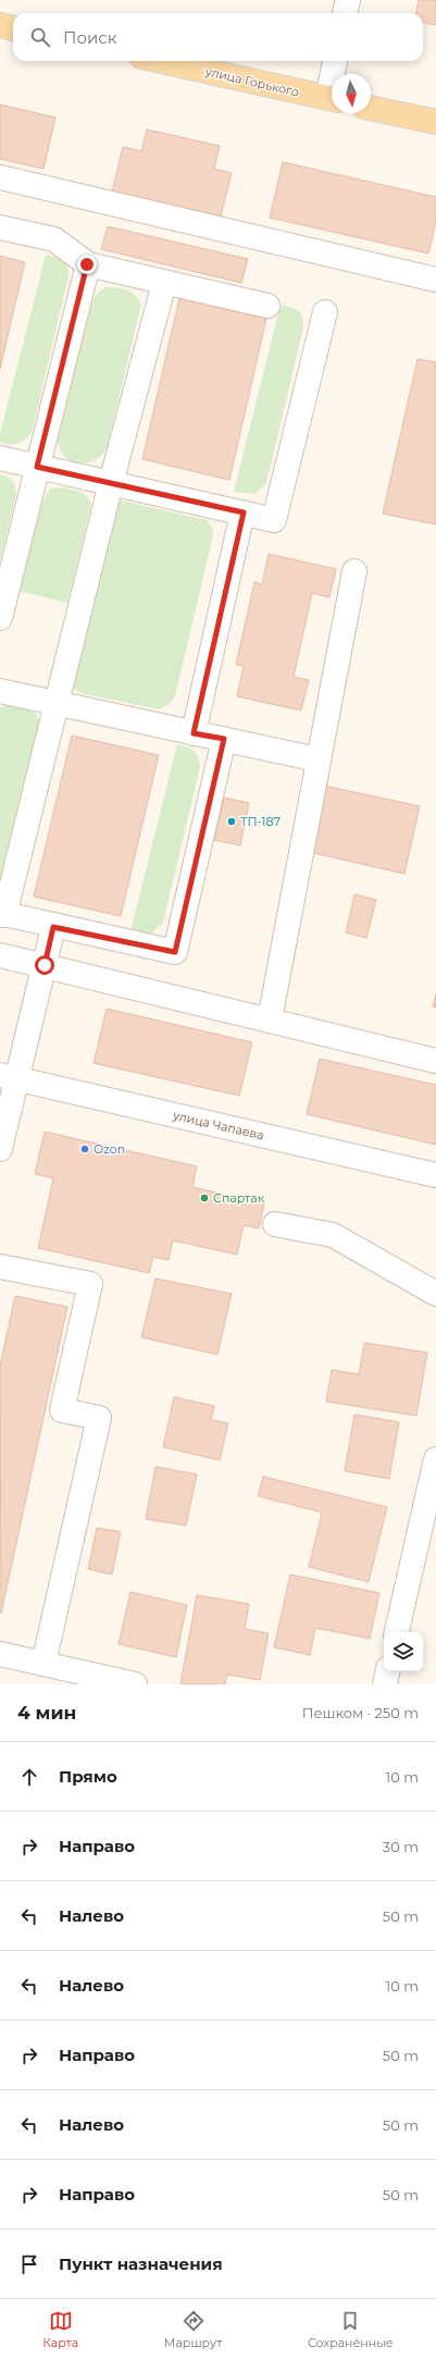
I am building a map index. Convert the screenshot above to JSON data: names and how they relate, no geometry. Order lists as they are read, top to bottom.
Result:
{
  "streets": {
    "main road": ["улица Горького"],
    "street": ["улица Чапаева"]
  },
  "places": ["ТП-187", "Ozon", "Спартак"],
  "north": "bottom",
  "page": {
    "search": "Поиск",
    "heading": ["4 мин", "Пешком · 250 m"],
    "list": [
      ["Прямо", "10 m"],
      ["Направо", "30 m"],
      ["Налево", "50 m"],
      ["Налево", "10 m"],
      ["Направо", "50 m"],
      ["Налево", "50 m"],
      ["Направо", "50 m"],
      "Пункт назначения"
    ],
    "nav": ["Карта", "Маршрут", "Сохранённые"]
  }
}
